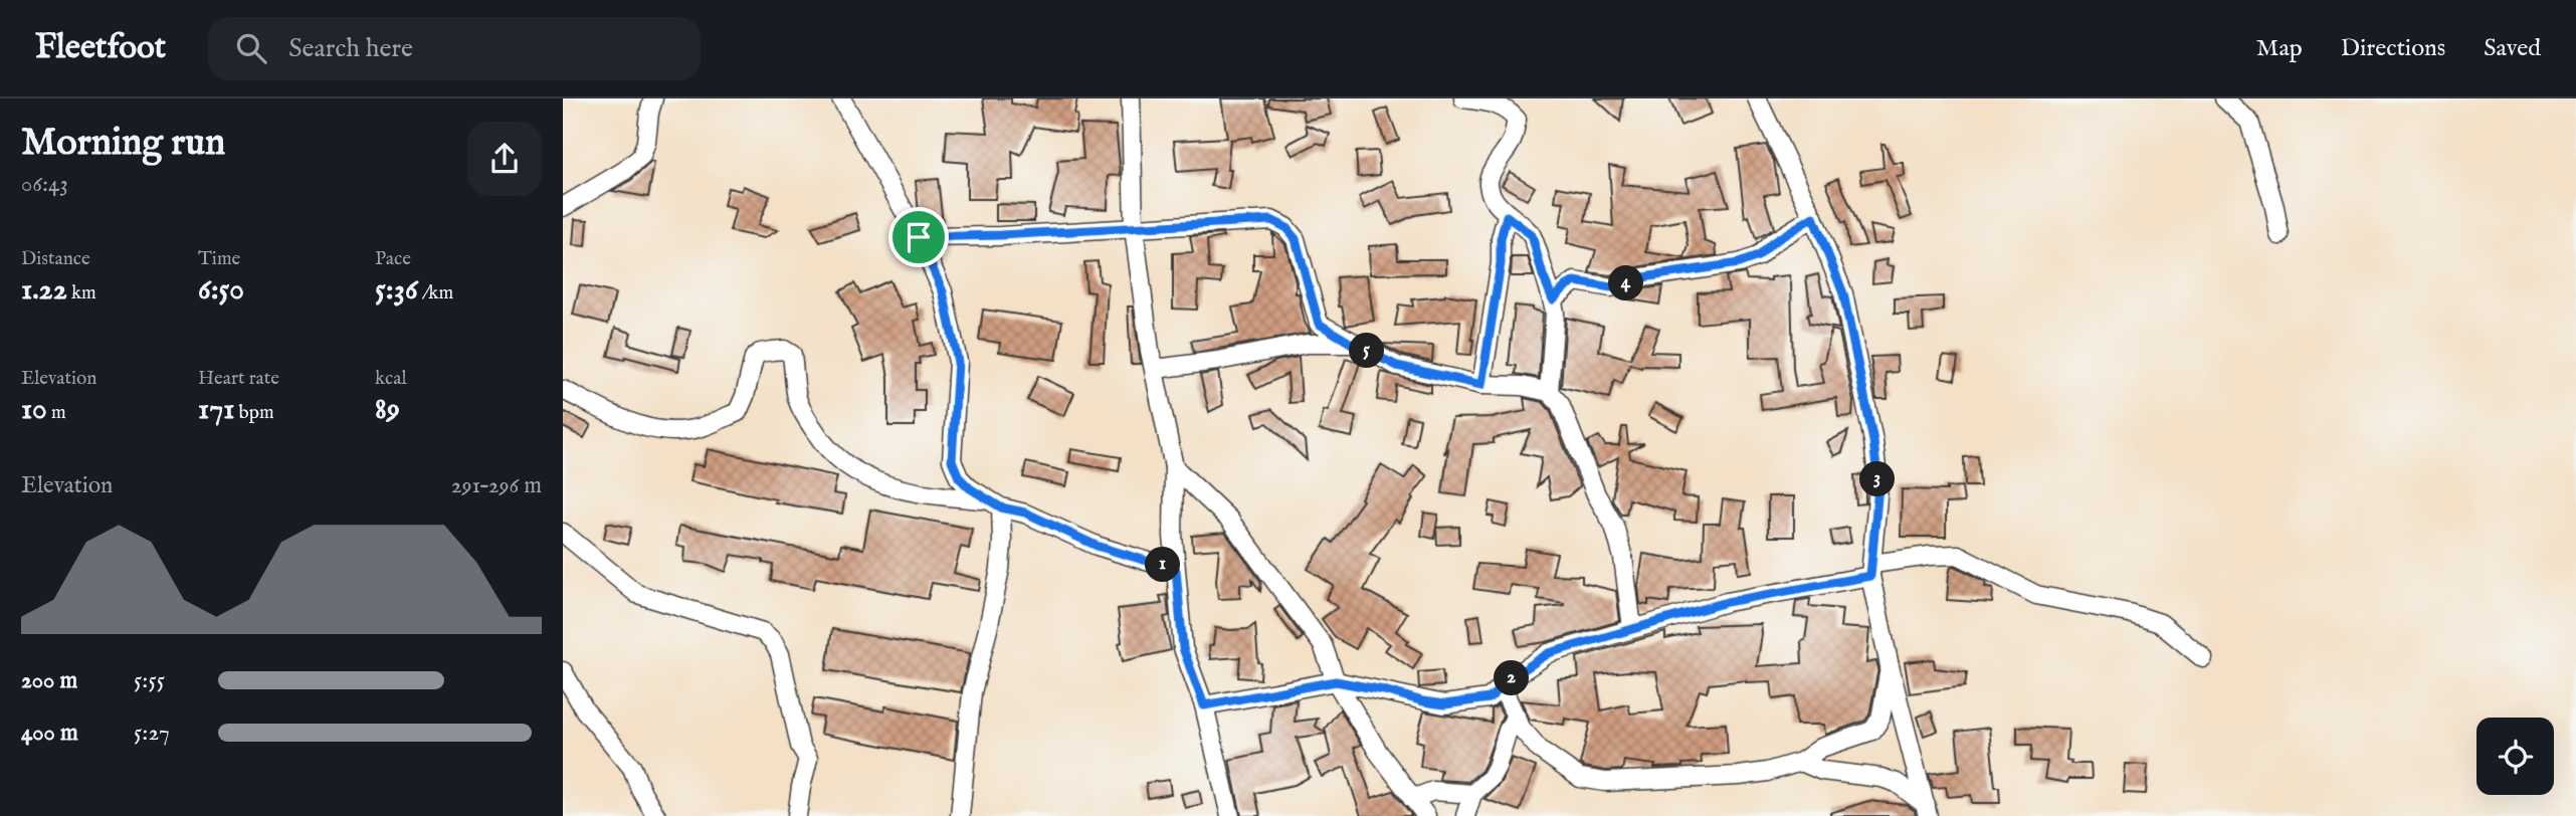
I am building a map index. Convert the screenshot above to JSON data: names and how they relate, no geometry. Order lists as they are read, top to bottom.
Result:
{
  "page": {
    "header": "Fleetfoot",
    "search": "Search here",
    "nav": ["Map", "Directions", "Saved"],
    "heading": ["Morning run", "06:43"],
    "stats": [
      ["Distance", "1.22 km"],
      ["Time", "6:50"],
      ["Pace", "5:36 /km"],
      ["Elevation", "10 m"],
      ["Heart rate", "171 bpm"],
      ["kcal", "89"]
    ],
    "pins": [
      "4",
      "5",
      "3",
      "1",
      "2"
    ],
    "chart": ["Elevation", "291–296 m"],
    "list": [
      {
        "name": "200 m",
        "note": "5:55"
      },
      {
        "name": "400 m",
        "note": "5:27"
      }
    ]
  }
}
